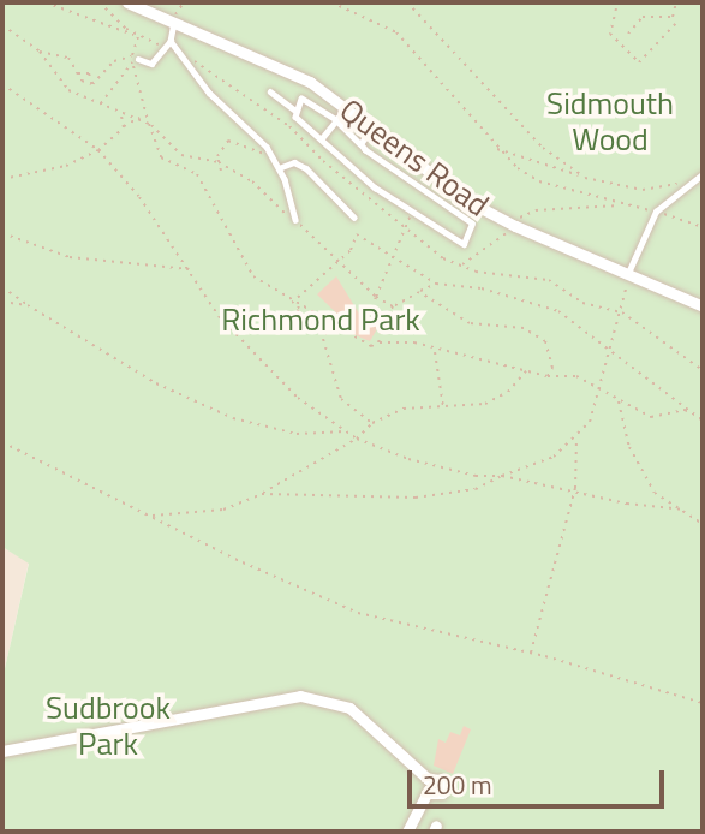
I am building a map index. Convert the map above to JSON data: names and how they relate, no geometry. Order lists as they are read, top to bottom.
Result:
{
  "streets": {
    "street": ["Queens Road"]
  },
  "parks": ["Sidmouth Wood", "Richmond Park", "Sudbrook Park"],
  "scale_bar": "200 m"
}
